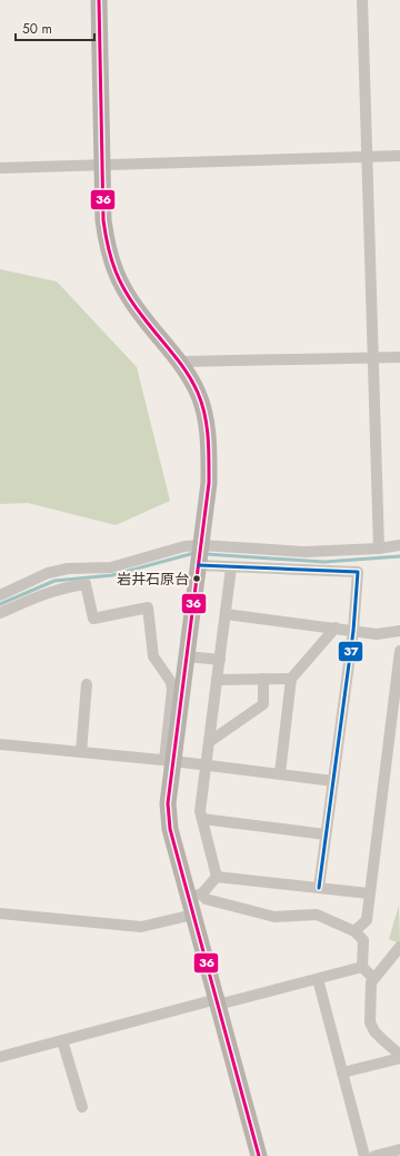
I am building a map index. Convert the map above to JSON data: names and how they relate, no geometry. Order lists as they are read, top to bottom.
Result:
{
  "places": ["岩井石原台"],
  "lines": ["transit line 36", "transit line 37"],
  "scale_bar": "50 m"
}
